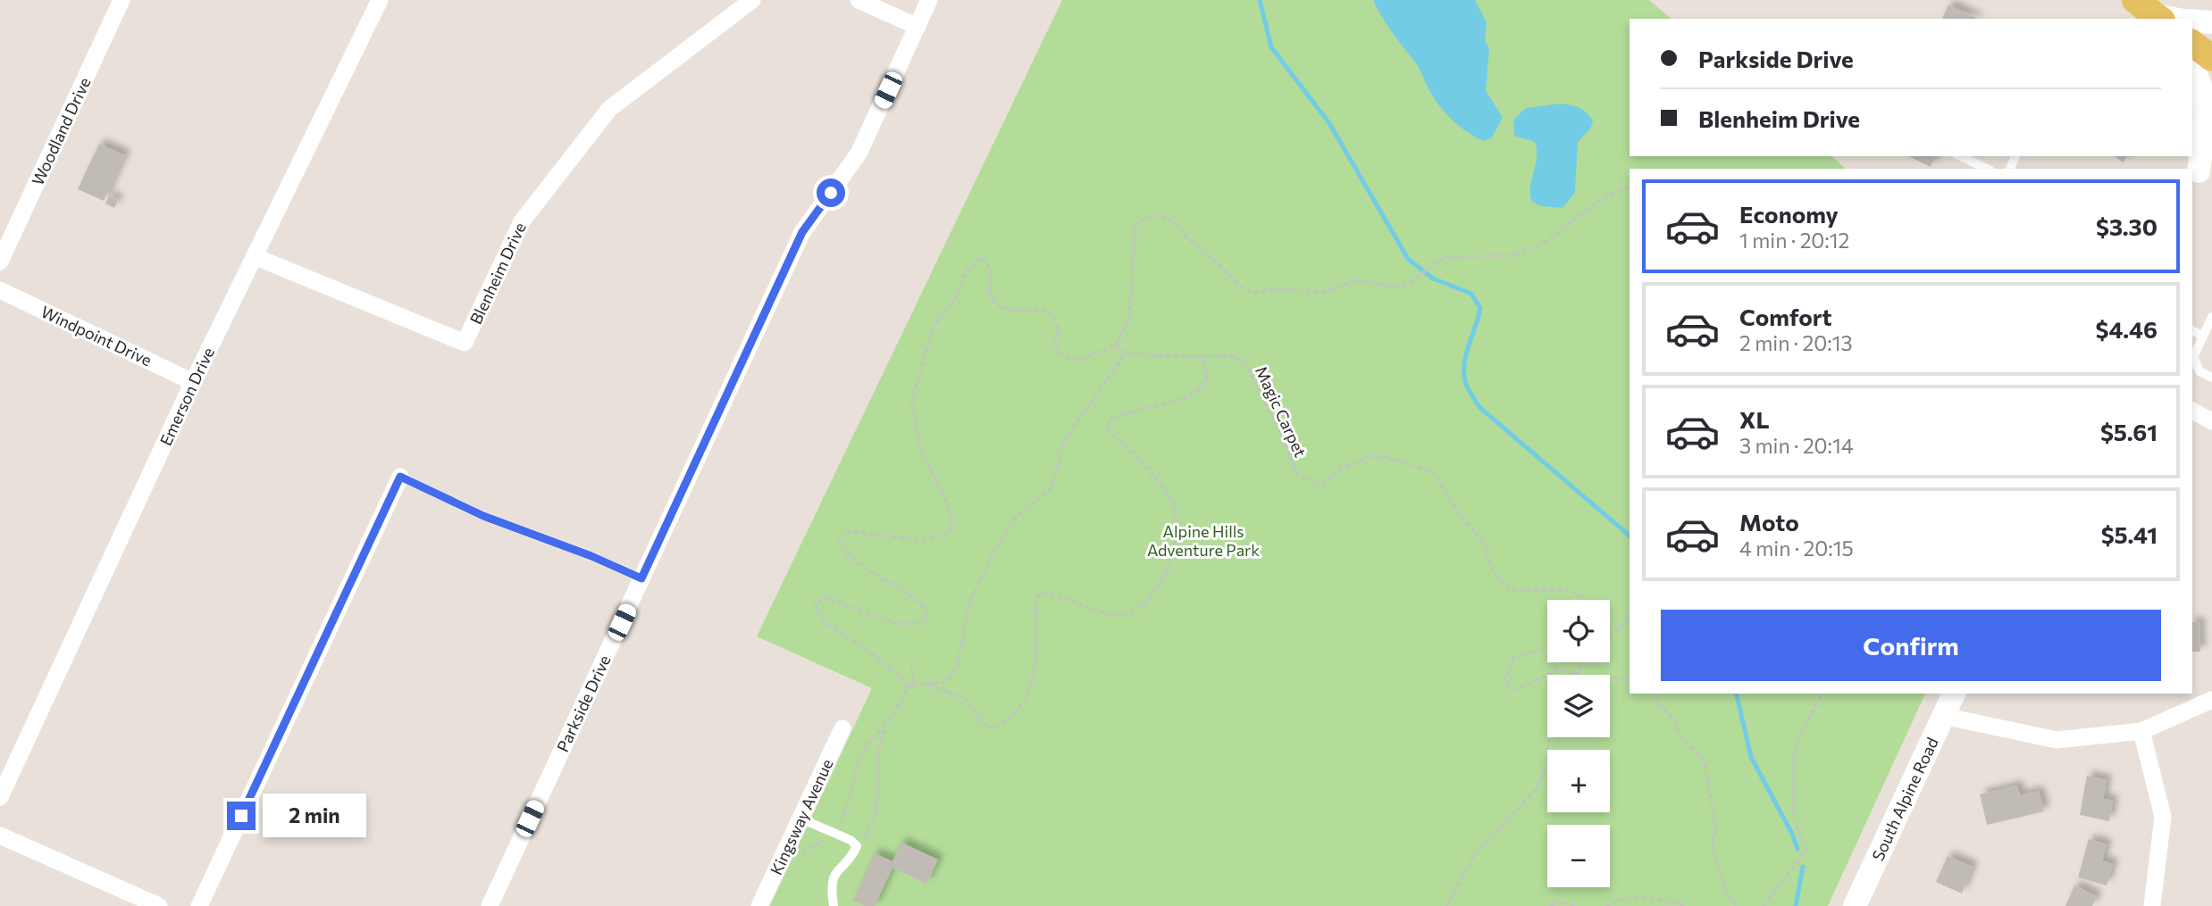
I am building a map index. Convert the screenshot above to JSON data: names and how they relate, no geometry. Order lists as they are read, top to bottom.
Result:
{
  "streets": {
    "main road": ["South Alpine Road"],
    "street": [
      "Woodland Drive",
      "Blenheim Drive",
      "Windpoint Drive",
      "Emerson Drive",
      "Parkside Drive",
      "Kingsway Avenue"
    ],
    "path": ["Magic Carpet"]
  },
  "crossings": [
    ["Blenheim Drive", "Emerson Drive"],
    ["Windpoint Drive", "Emerson Drive"]
  ],
  "parks": ["Alpine Hills Adventure Park"],
  "page": {
    "banner": ["Parkside Drive", "Blenheim Drive"],
    "list": [
      {
        "name": "Economy",
        "note": "1 min · 20:12",
        "value": "$3.30"
      },
      {
        "name": "Comfort",
        "note": "2 min · 20:13",
        "value": "$4.46"
      },
      {
        "name": "XL",
        "note": "3 min · 20:14",
        "value": "$5.61"
      },
      {
        "name": "Moto",
        "note": "4 min · 20:15",
        "value": "$5.41"
      }
    ],
    "buttons": "Confirm",
    "map_buttons": ["+", "−"],
    "bubble": "2 min"
  }
}
